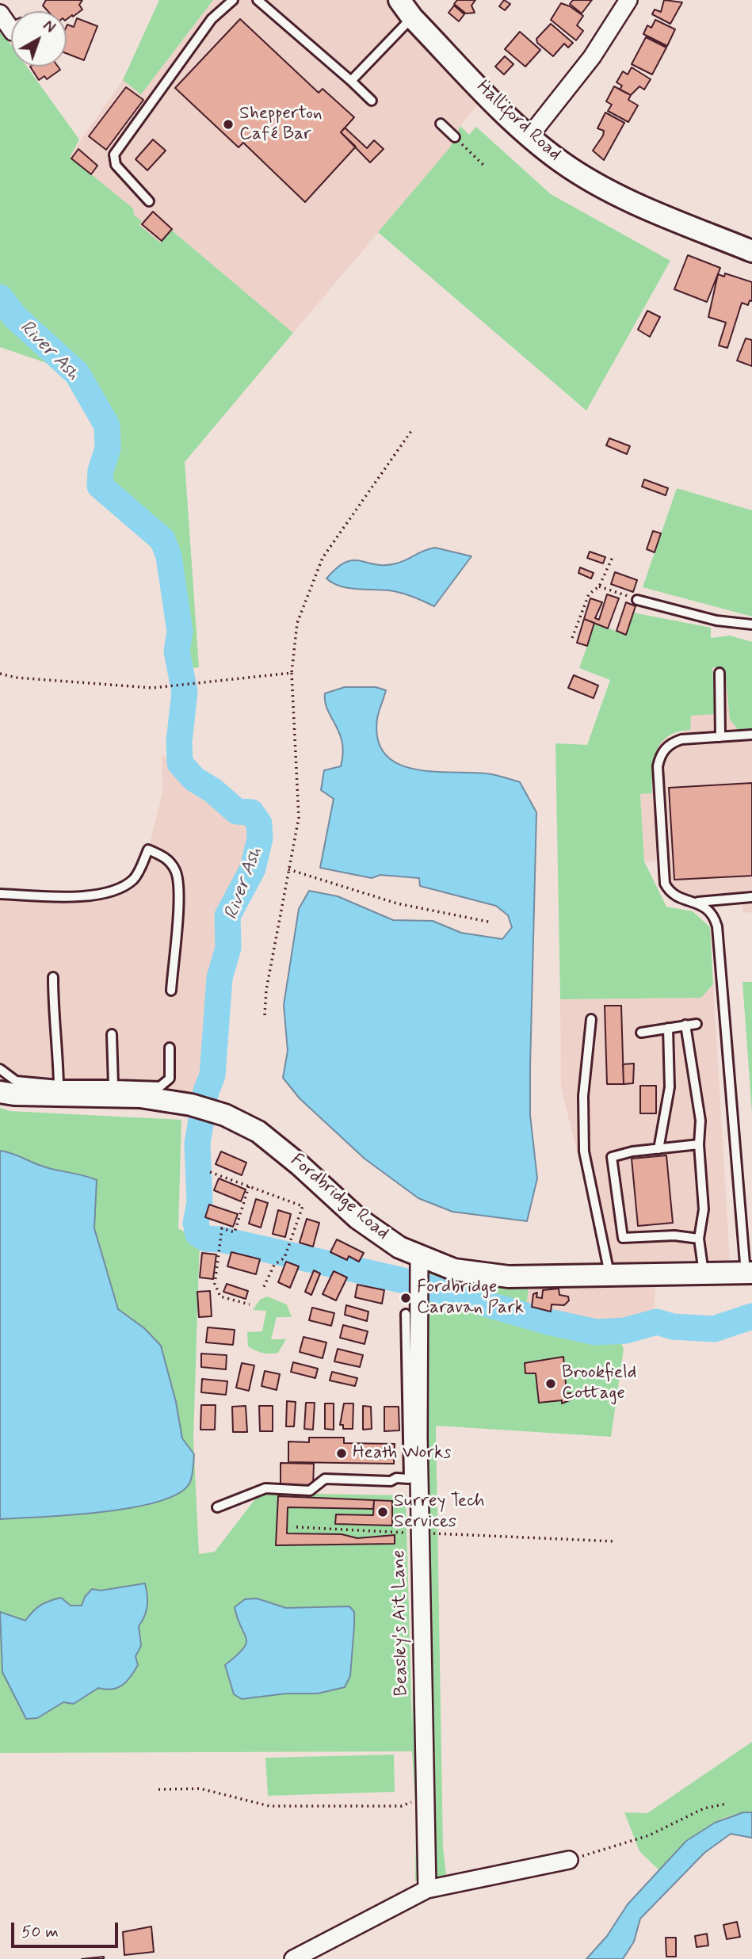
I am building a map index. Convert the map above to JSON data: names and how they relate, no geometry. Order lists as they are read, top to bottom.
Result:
{
  "streets": {
    "street": ["Halliford Road", "Fordbridge Road", "Beasley's Ait Lane"]
  },
  "crossings": [
    ["Fordbridge Road", "Beasley's Ait Lane"]
  ],
  "water": ["River Ash"],
  "places": [
    "Shepperton Café Bar",
    "Fordbridge Caravan Park",
    "Brookfield Cottage",
    "Heath Works",
    "Surrey Tech Services"
  ],
  "scale_bar": "50 m",
  "north": "top right"
}
